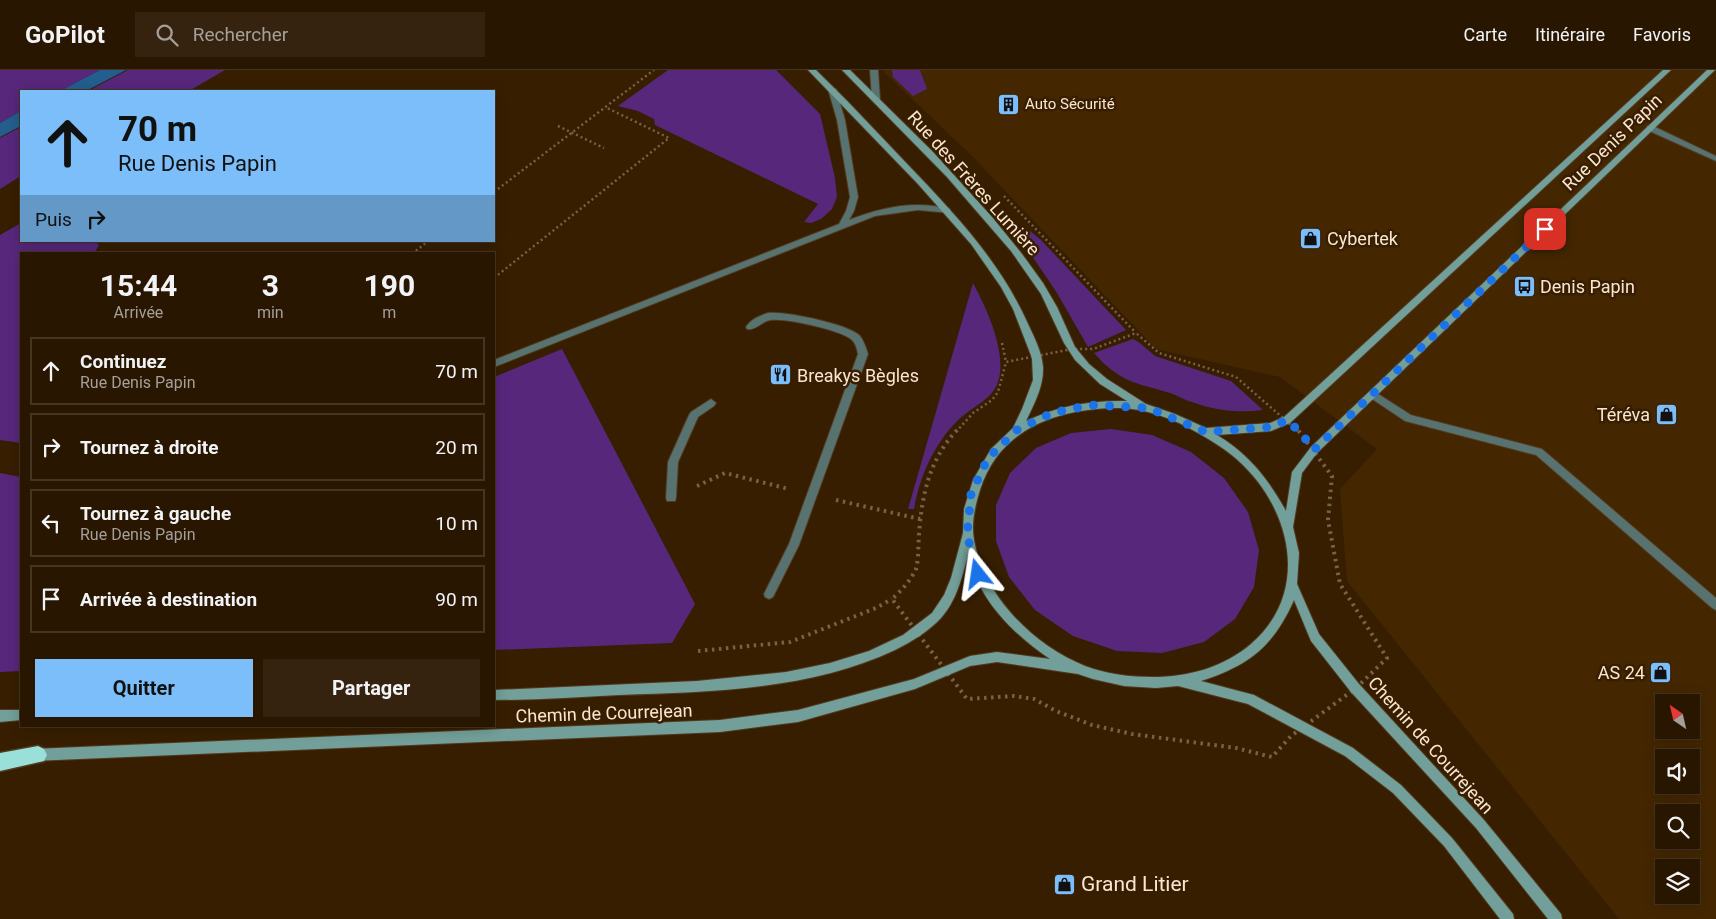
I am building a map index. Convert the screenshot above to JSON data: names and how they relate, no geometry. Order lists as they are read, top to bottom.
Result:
{
  "streets": {
    "main road": ["Rue Denis Papin", "Rue des Frères Lumière", "Chemin de Courrejean"]
  },
  "crossings": [
    ["Rue Denis Papin", "Rue des Frères Lumière"]
  ],
  "places": {
    "building": ["Auto Sécurité"],
    "shop": [
      "Cybertek",
      "Téréva",
      "AS 24",
      "Grand Litier"
    ],
    "bus stop": ["Denis Papin"],
    "restaurant": ["Breakys Bègles"]
  },
  "north": "top left",
  "page": {
    "header": "GoPilot",
    "search": "Rechercher",
    "nav": ["Carte", "Itinéraire", "Favoris"],
    "turn": ["70 m", "Rue Denis Papin"],
    "then": "Puis",
    "eta": [
      "15:44",
      "Arrivée",
      "3",
      "min",
      "190",
      "m"
    ],
    "list": [
      {
        "name": "Continuez",
        "note": "Rue Denis Papin",
        "value": "70 m"
      },
      {
        "name": "Tournez à droite",
        "value": "20 m"
      },
      {
        "name": "Tournez à gauche",
        "note": "Rue Denis Papin",
        "value": "10 m"
      },
      {
        "name": "Arrivée à destination",
        "value": "90 m"
      }
    ],
    "buttons": ["Quitter", "Partager"]
  }
}
